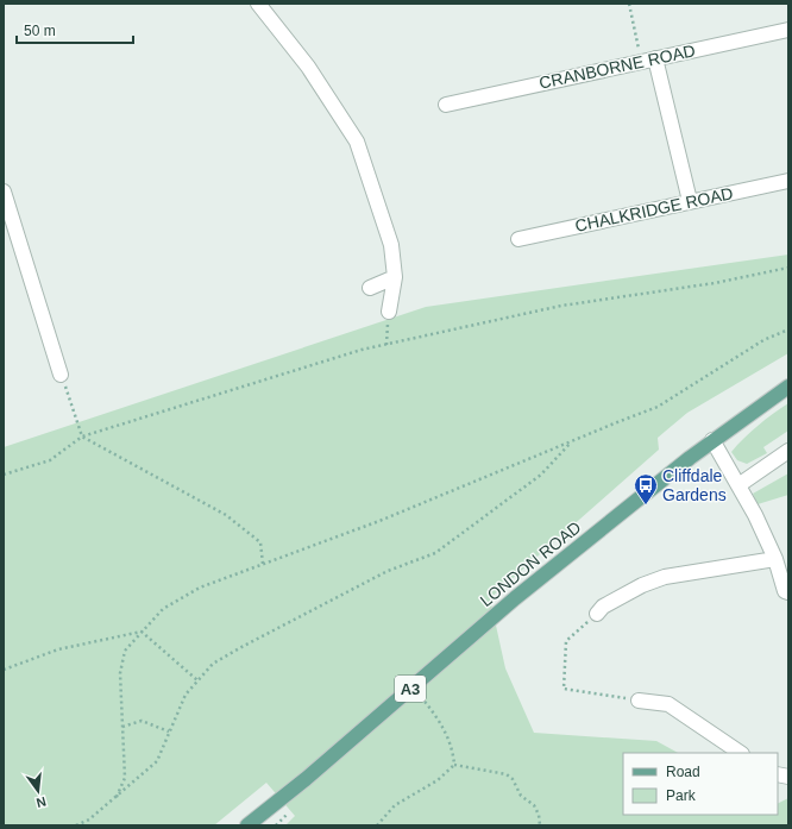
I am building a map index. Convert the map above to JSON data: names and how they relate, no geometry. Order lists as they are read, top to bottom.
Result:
{
  "streets": {
    "main road": ["LONDON ROAD", "A3"],
    "street": ["CRANBORNE ROAD", "CHALKRIDGE ROAD"]
  },
  "places": {
    "bus stop": ["Cliffdale Gardens"]
  },
  "legend": ["Road", "Park"],
  "scale_bar": "50 m",
  "north": "bottom"
}
